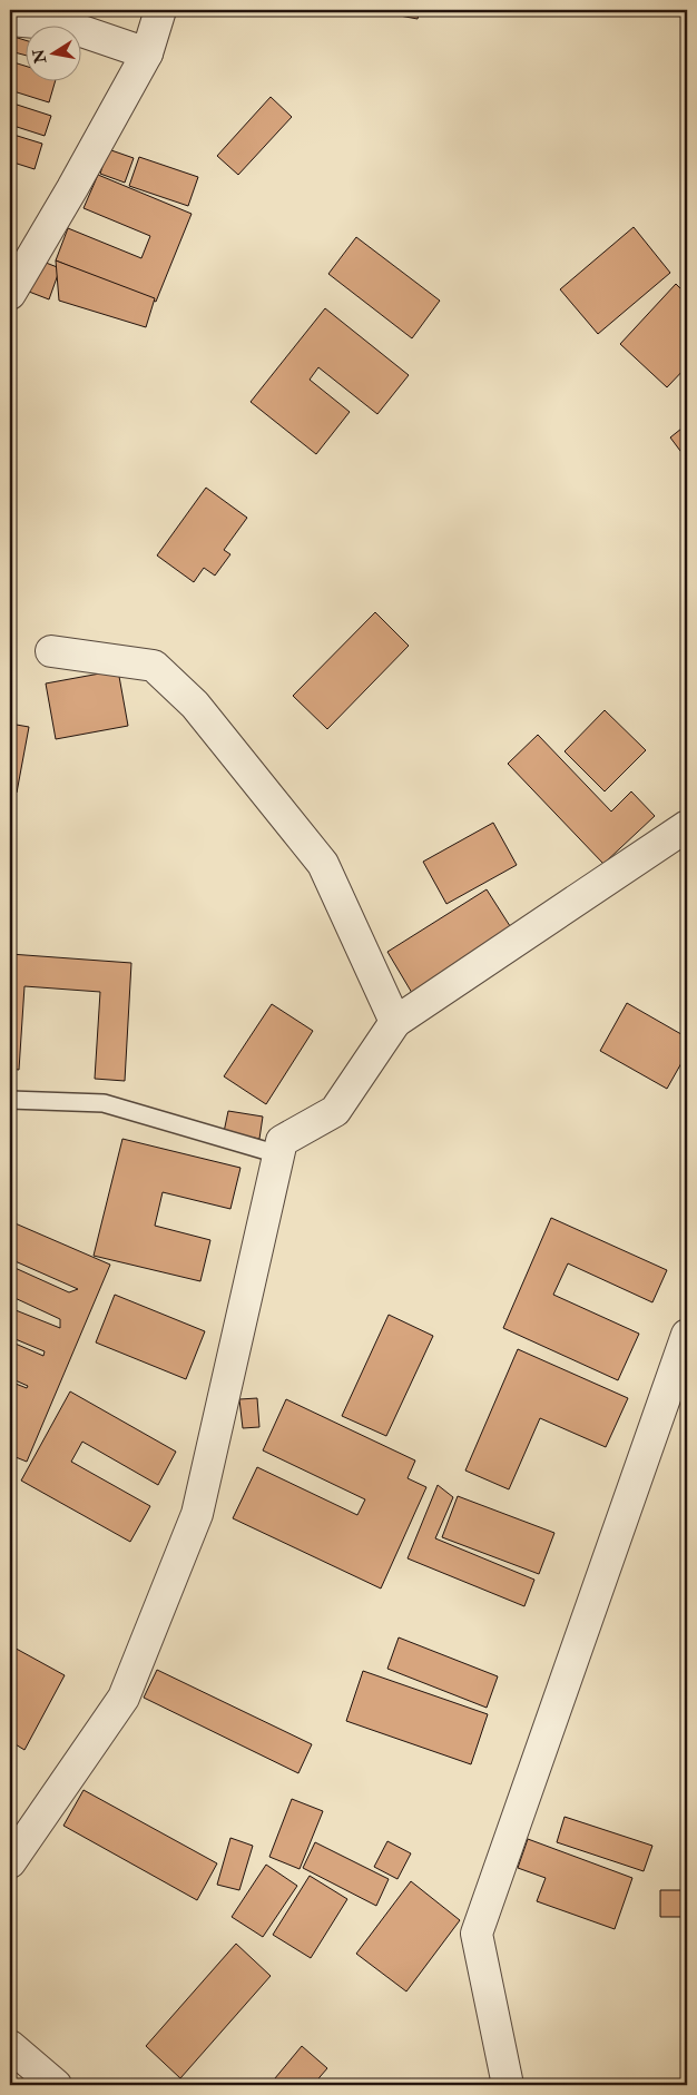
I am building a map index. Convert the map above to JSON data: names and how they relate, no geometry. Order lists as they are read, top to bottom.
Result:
{
  "north": "left"
}
